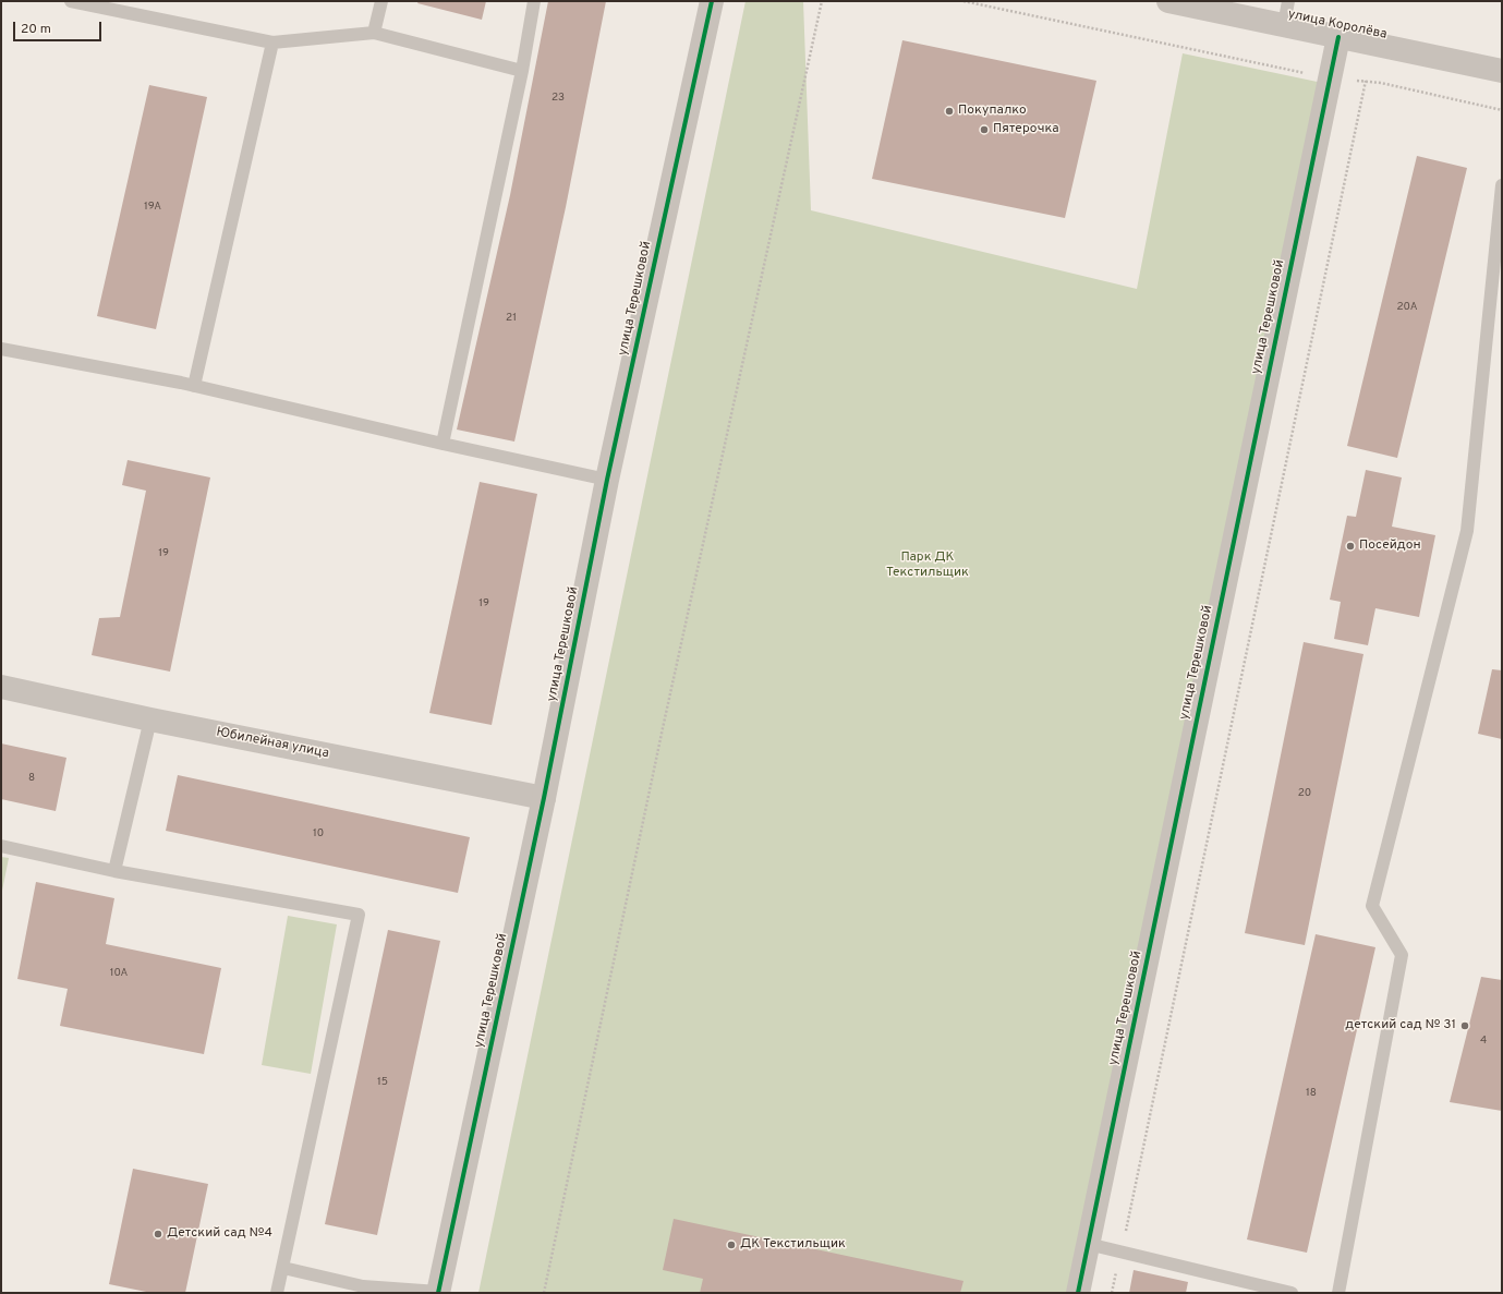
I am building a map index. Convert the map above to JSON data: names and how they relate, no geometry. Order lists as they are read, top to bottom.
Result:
{
  "streets": {
    "street": ["улица Королёва", "улица Терешковой", "Юбилейная улица"]
  },
  "crossings": [
    ["улица Королёва", "улица Терешковой"],
    ["улица Терешковой", "Юбилейная улица"]
  ],
  "parks": ["Парк ДК Текстильщик"],
  "places": [
    "Покупалко",
    "Пятерочка",
    "Посейдон",
    "детский сад № 31",
    "Детский сад №4",
    "ДК Текстильщик"
  ],
  "house_numbers": [
    "23",
    "19А",
    "20А",
    "21",
    "19",
    "19",
    "8",
    "20",
    "10",
    "10А",
    "4",
    "15",
    "18"
  ],
  "scale_bar": "20 m"
}
